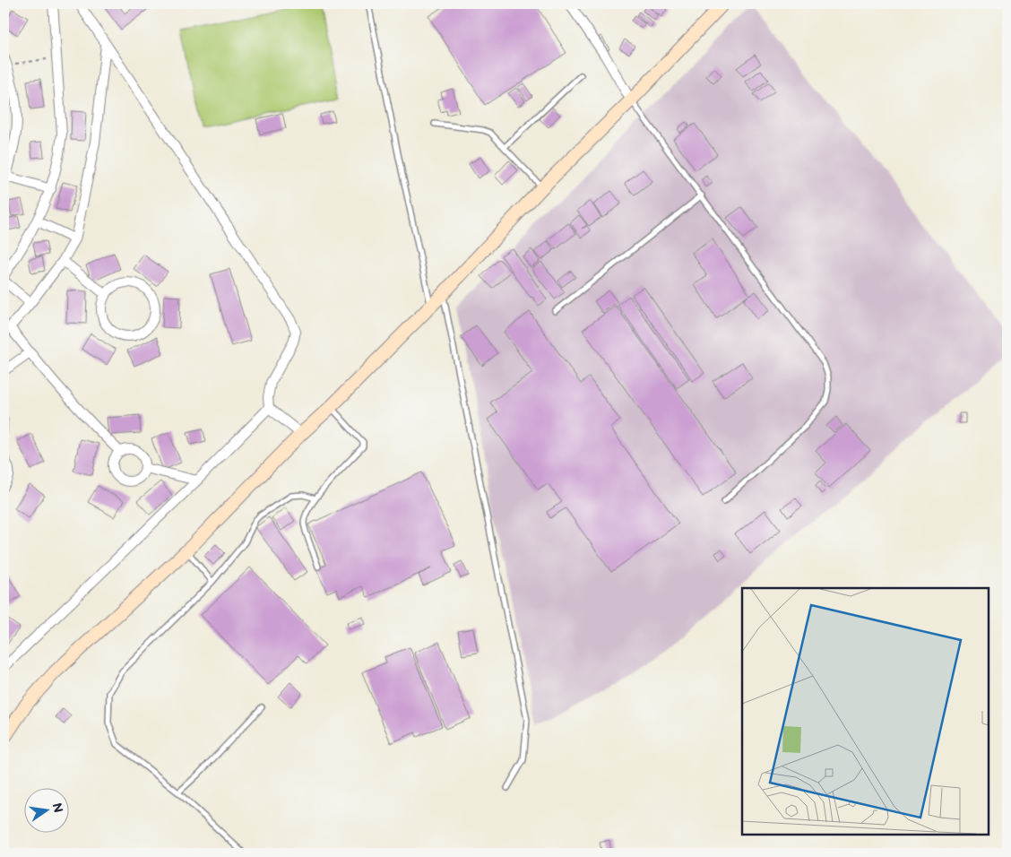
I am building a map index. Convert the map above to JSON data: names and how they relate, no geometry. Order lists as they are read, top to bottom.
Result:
{
  "north": "right"
}
